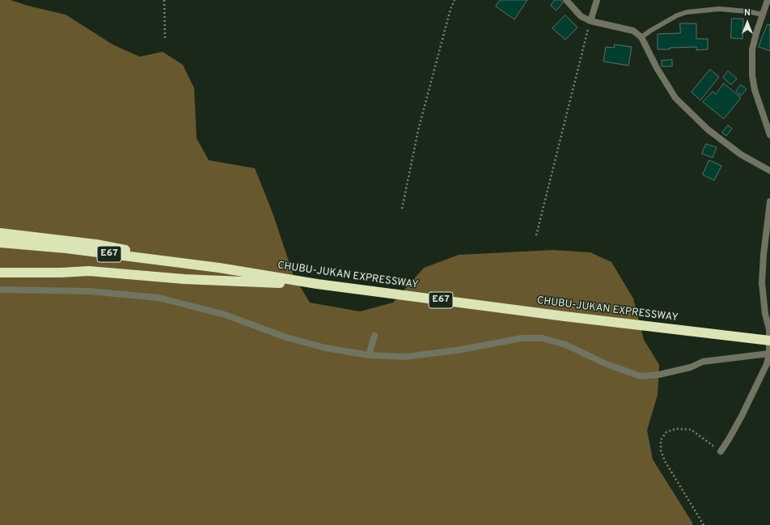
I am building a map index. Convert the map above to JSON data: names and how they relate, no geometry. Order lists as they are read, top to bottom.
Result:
{
  "streets": {
    "highway": ["E67", "CHUBU-JUKAN EXPRESSWAY"]
  },
  "north": "top"
}
